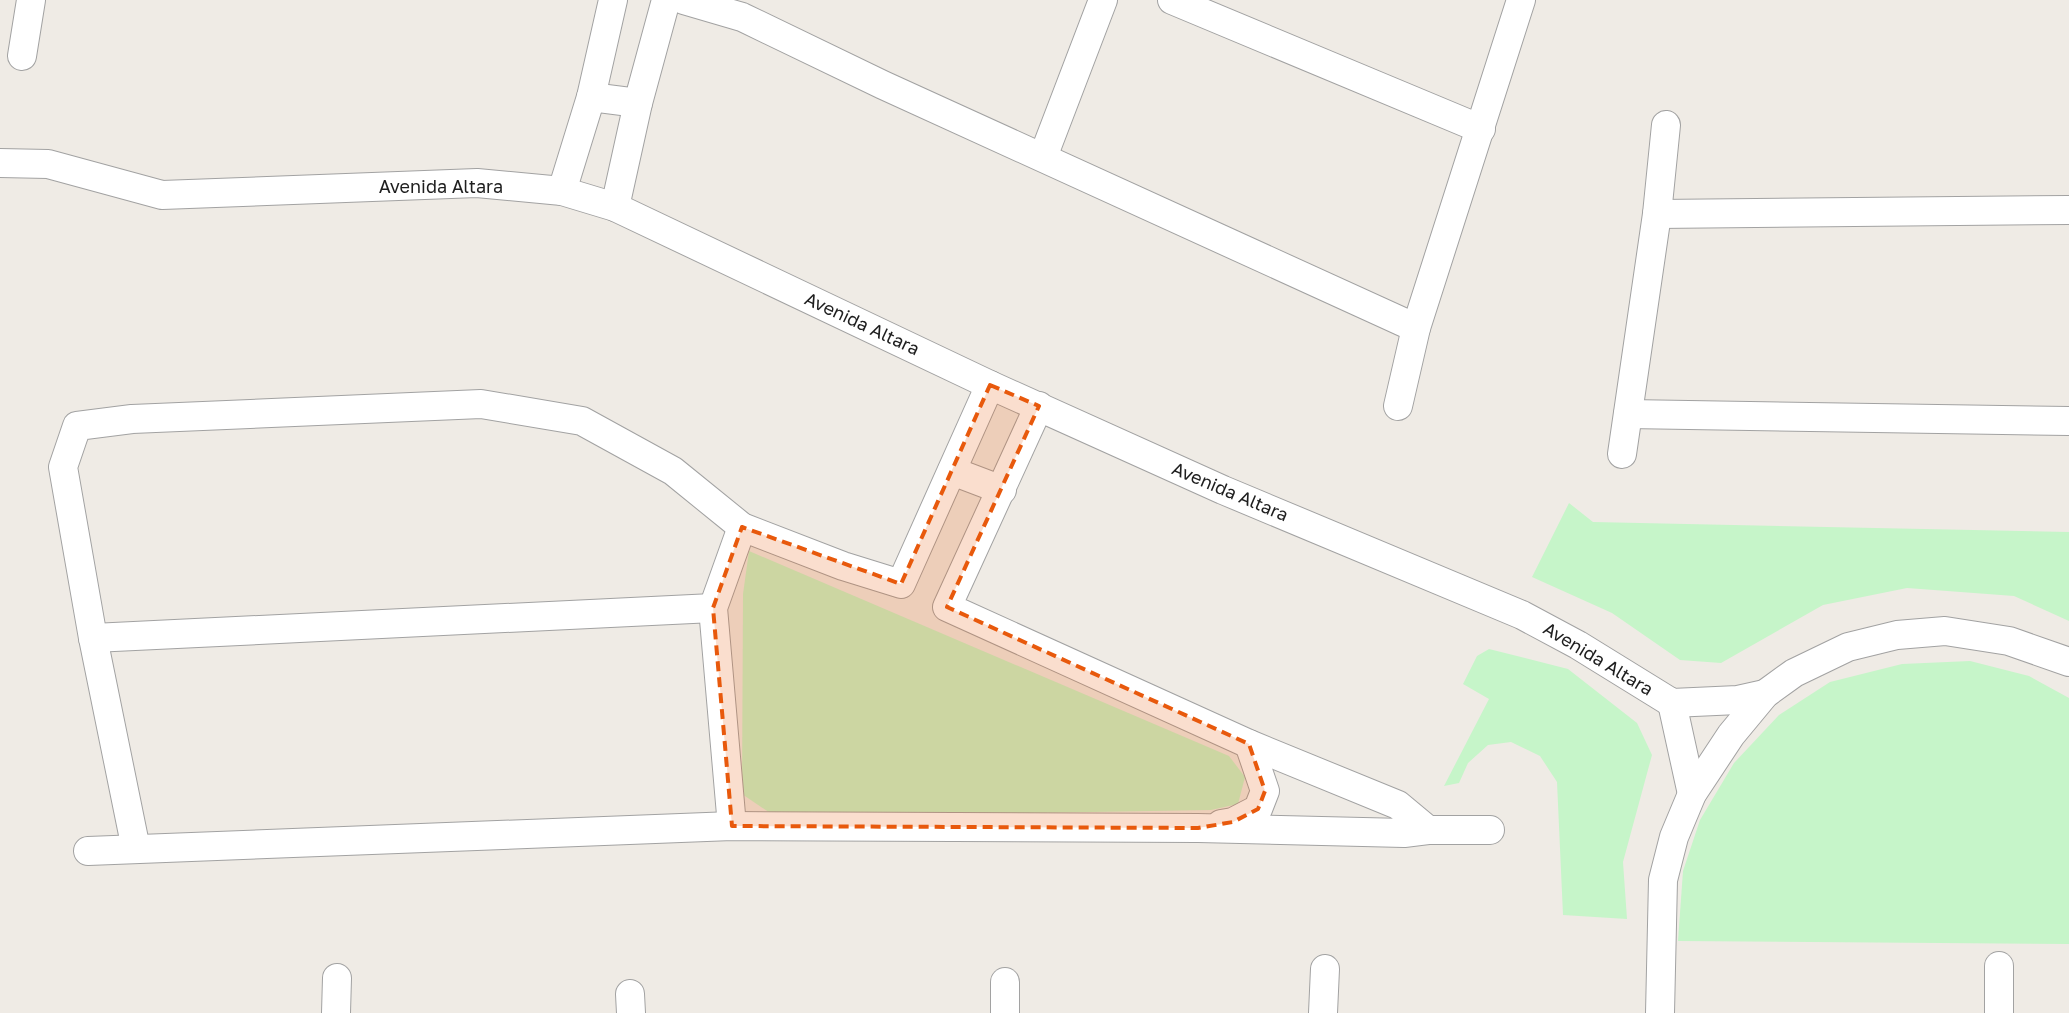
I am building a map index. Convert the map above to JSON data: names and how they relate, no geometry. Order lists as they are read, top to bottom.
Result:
{
  "streets": {
    "street": ["Avenida Altara"]
  }
}
